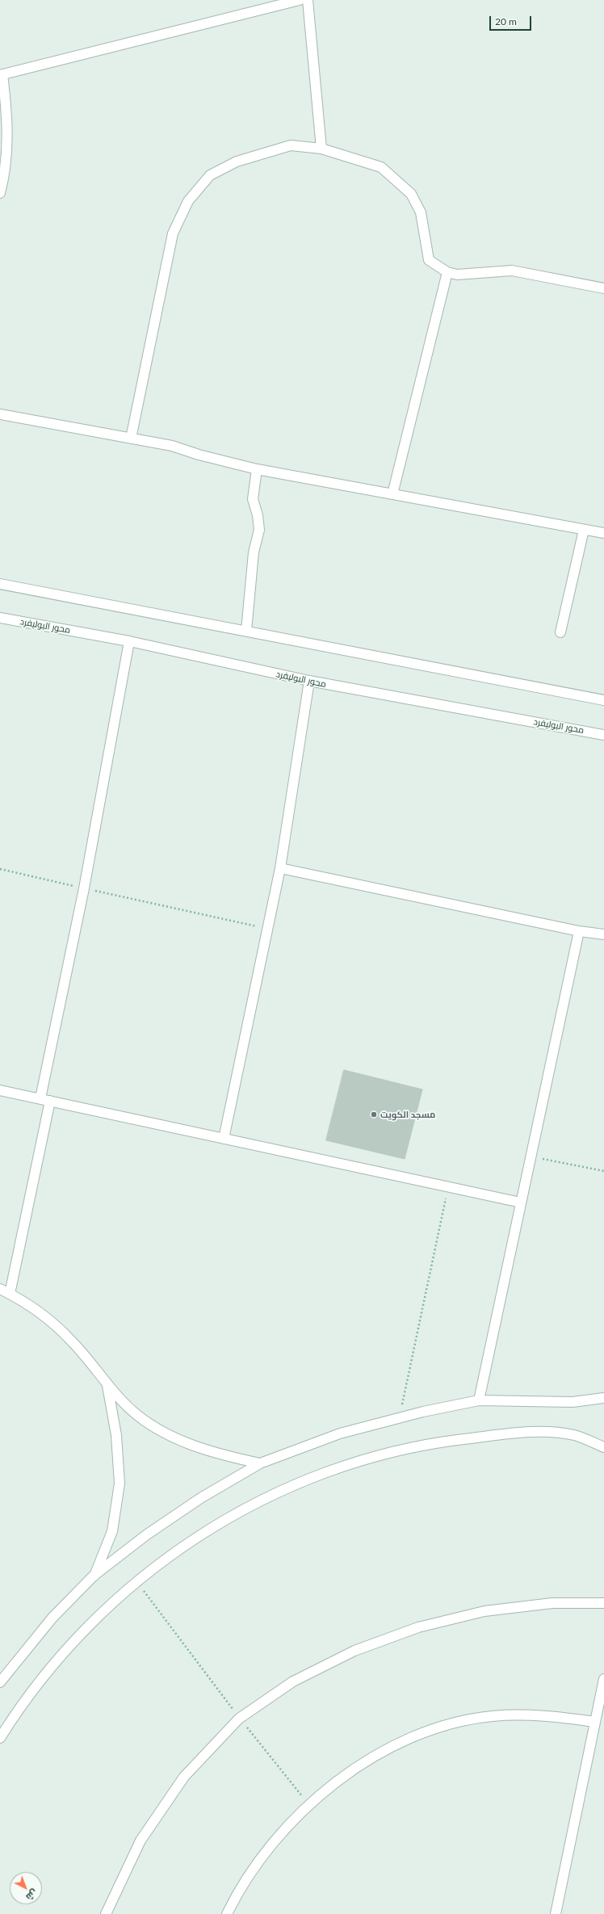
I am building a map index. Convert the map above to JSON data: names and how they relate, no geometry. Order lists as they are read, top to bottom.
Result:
{
  "streets": {
    "street": ["محور البوليفرد"]
  },
  "places": ["مسجد الكويت"],
  "scale_bar": "20 m",
  "north": "bottom right"
}
